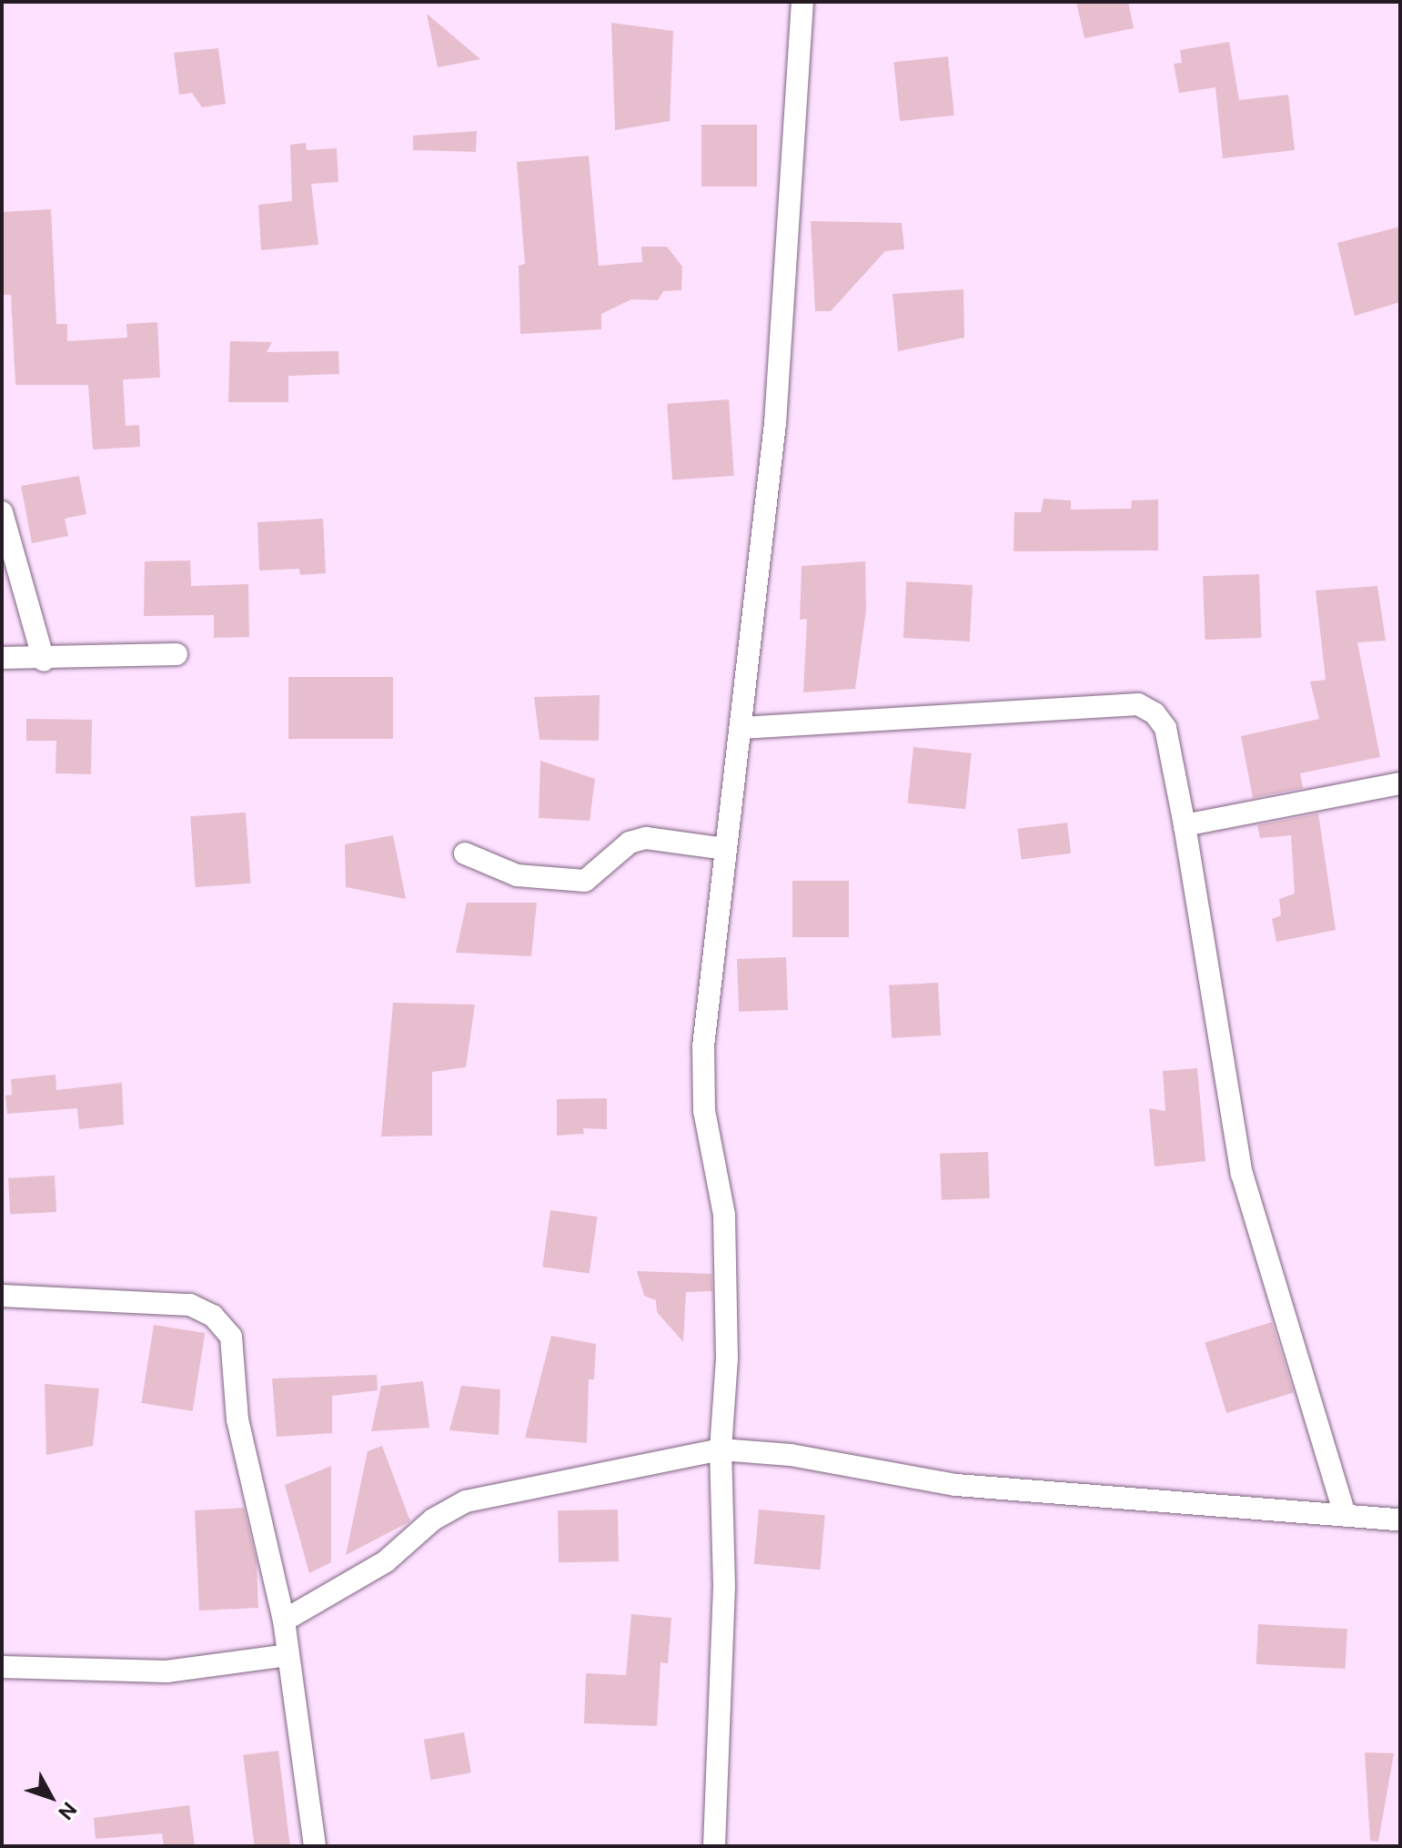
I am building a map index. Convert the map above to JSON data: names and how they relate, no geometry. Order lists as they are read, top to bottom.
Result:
{
  "north": "bottom right"
}
